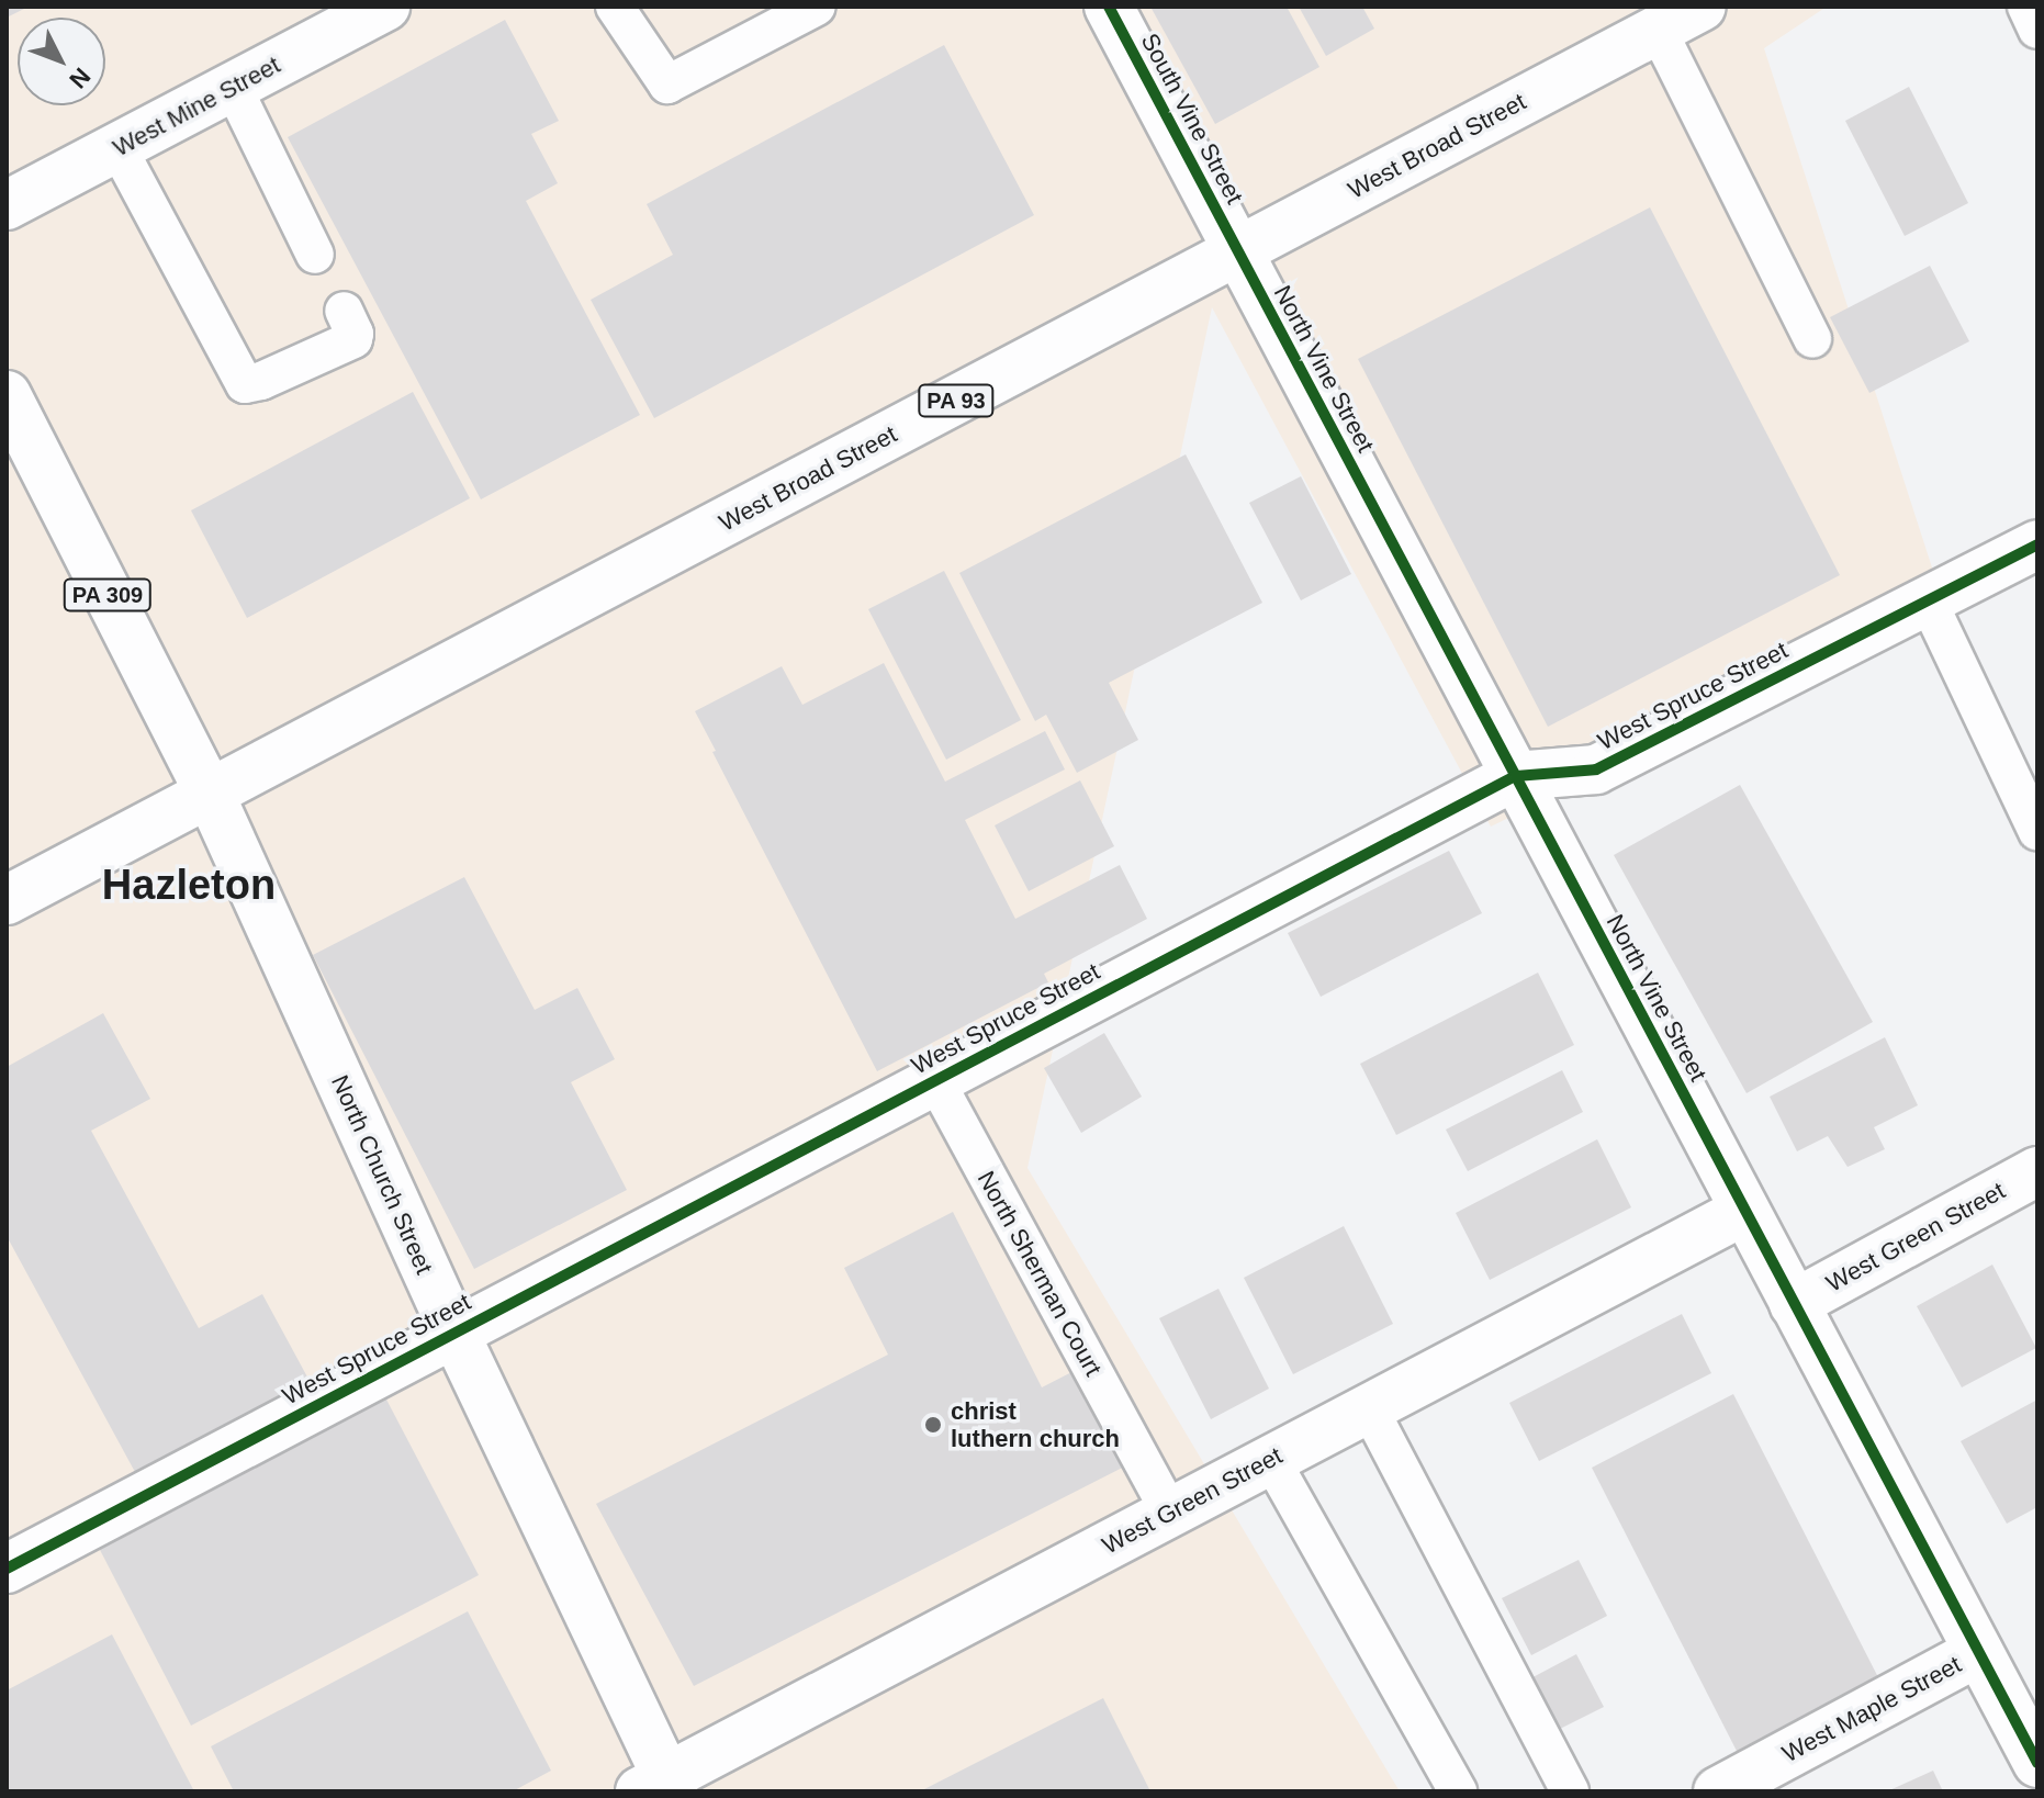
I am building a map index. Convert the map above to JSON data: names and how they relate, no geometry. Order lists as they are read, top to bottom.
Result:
{
  "streets": {
    "main road": [
      "West Mine Street",
      "South Vine Street",
      "West Broad Street",
      "North Vine Street",
      "PA 93",
      "PA 309",
      "West Spruce Street",
      "North Church Street",
      "West Green Street",
      "West Maple Street"
    ],
    "lane": ["North Sherman Court"]
  },
  "crossings": [
    ["South Vine Street", "West Broad Street"],
    ["South Vine Street", "North Vine Street"],
    ["West Broad Street", "North Vine Street"],
    ["West Broad Street", "PA 309"],
    ["West Broad Street", "North Church Street"],
    ["North Vine Street", "West Spruce Street"],
    ["North Vine Street", "West Green Street"],
    ["North Vine Street", "West Maple Street"],
    ["PA 309", "North Church Street"],
    ["West Spruce Street", "North Church Street"],
    ["West Spruce Street", "North Sherman Court"],
    ["North Church Street", "West Green Street"],
    ["West Green Street", "North Sherman Court"]
  ],
  "districts": ["Hazleton"],
  "places": ["christ luthern church"],
  "north": "bottom right"
}
